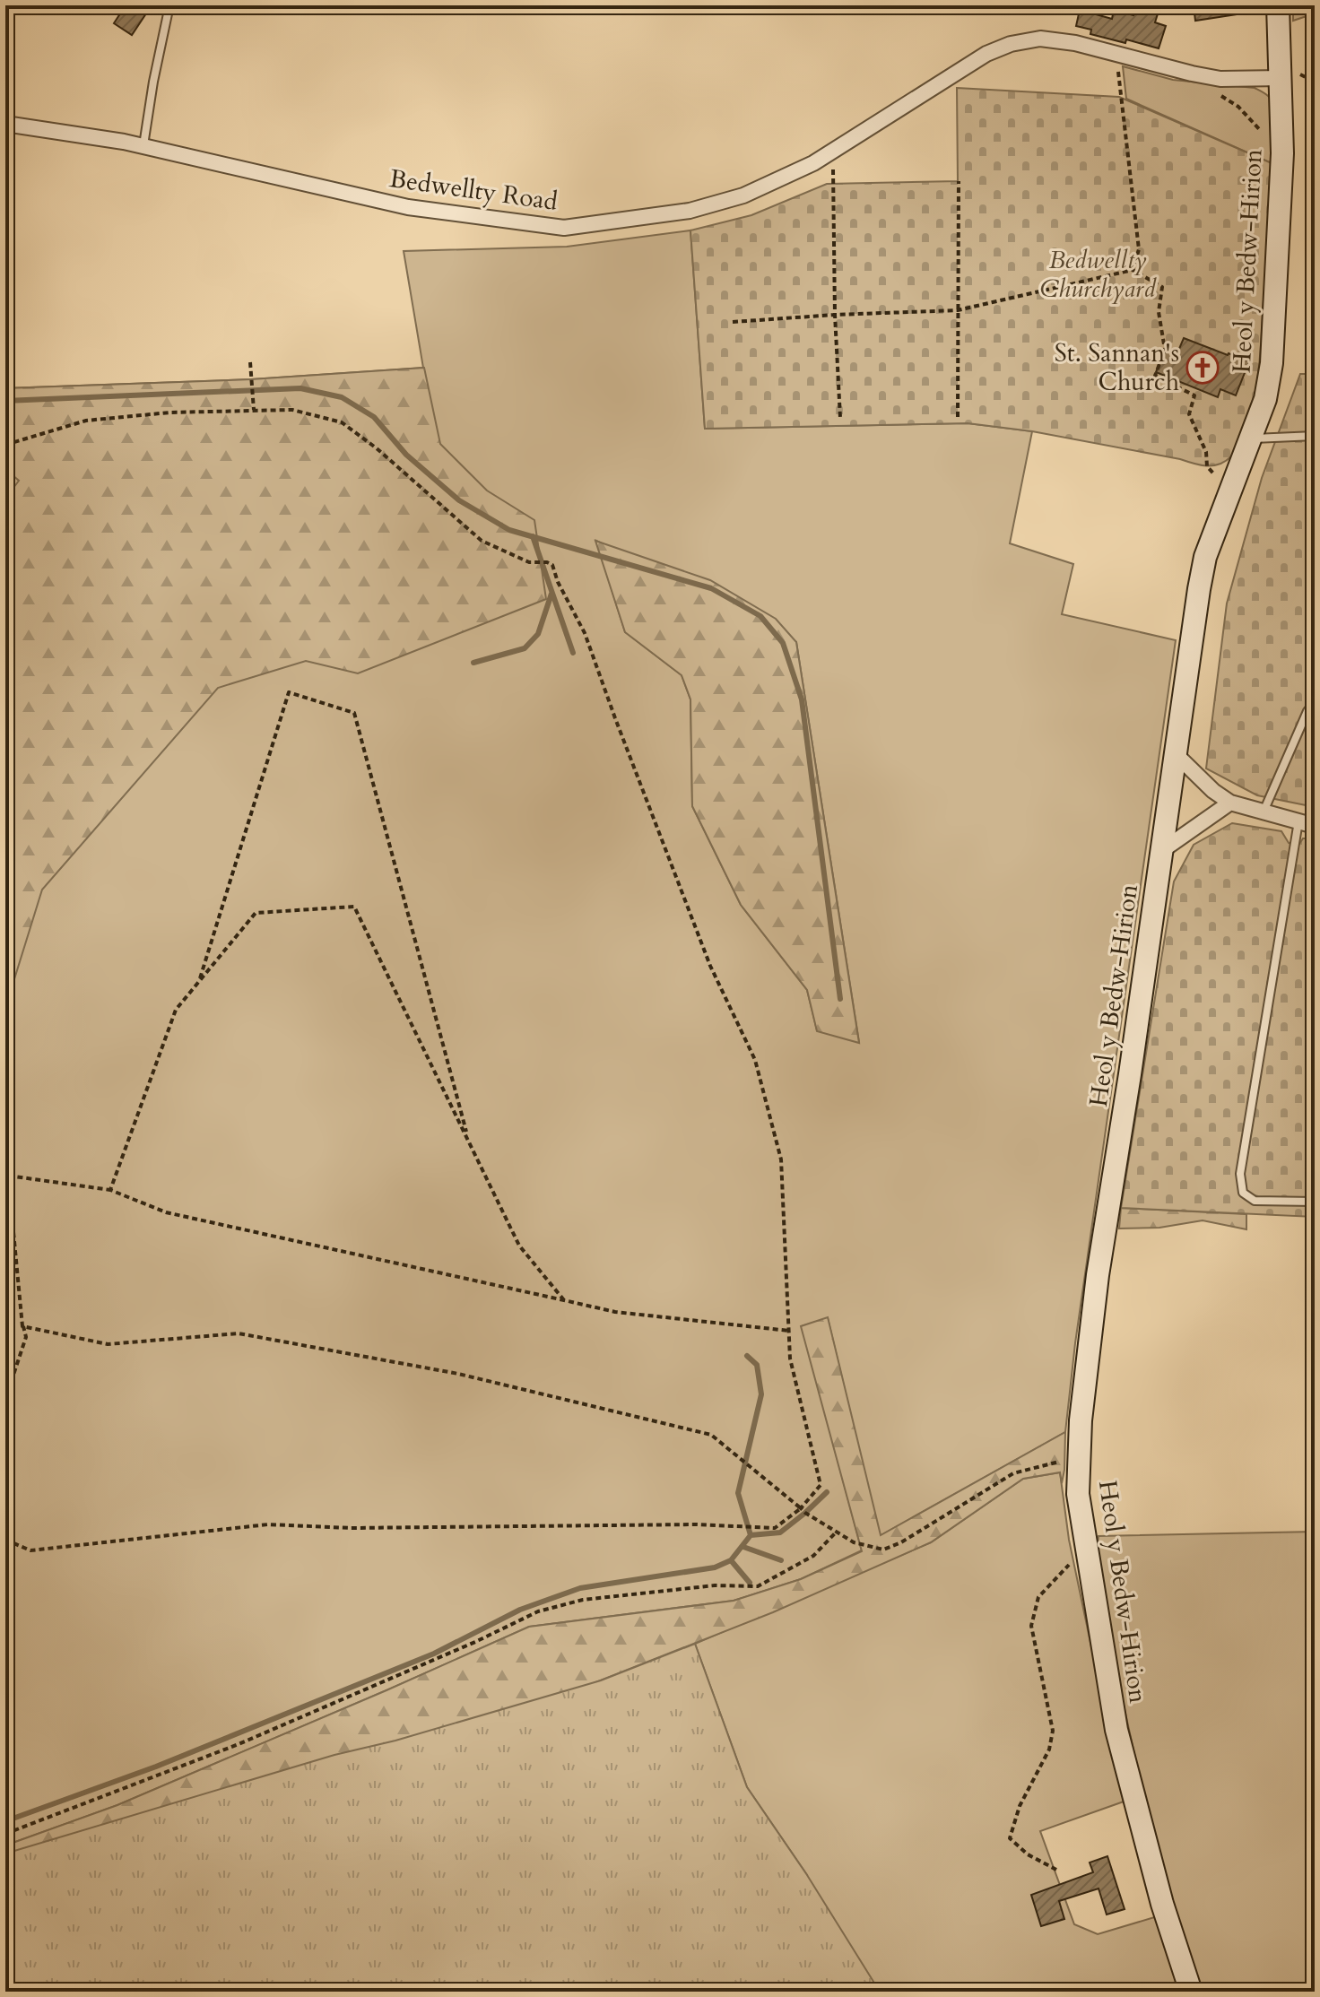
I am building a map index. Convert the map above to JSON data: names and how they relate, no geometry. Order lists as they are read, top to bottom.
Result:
{
  "streets": {
    "street": ["Bedwellty Road", "Heol y Bedw-Hirion"]
  },
  "crossings": [
    ["Bedwellty Road", "Heol y Bedw-Hirion"]
  ],
  "parks": ["Bedwellty Churchyard"],
  "places": {
    "church": ["St. Sannan's Church"]
  }
}
